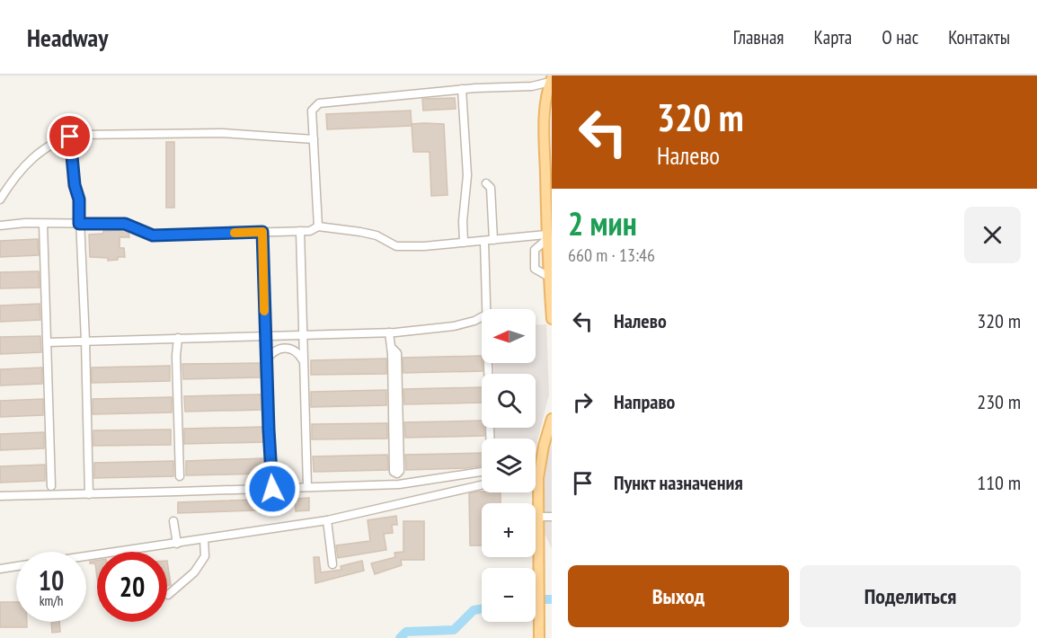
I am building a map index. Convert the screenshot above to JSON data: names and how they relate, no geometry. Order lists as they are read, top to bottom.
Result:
{
  "north": "left",
  "page": {
    "header": "Headway",
    "nav": [
      "Главная",
      "Карта",
      "О нас",
      "Контакты"
    ],
    "turn": ["320 m", "Налево"],
    "heading": ["2 мин", "660 m · 13:46"],
    "list": [
      {
        "name": "Налево",
        "value": "320 m"
      },
      {
        "name": "Направо",
        "value": "230 m"
      },
      {
        "name": "Пункт назначения",
        "value": "110 m"
      }
    ],
    "map_buttons": ["+", "−"],
    "speed": "10 km/h",
    "limit": "20",
    "buttons": ["Выход", "Поделиться"]
  }
}
